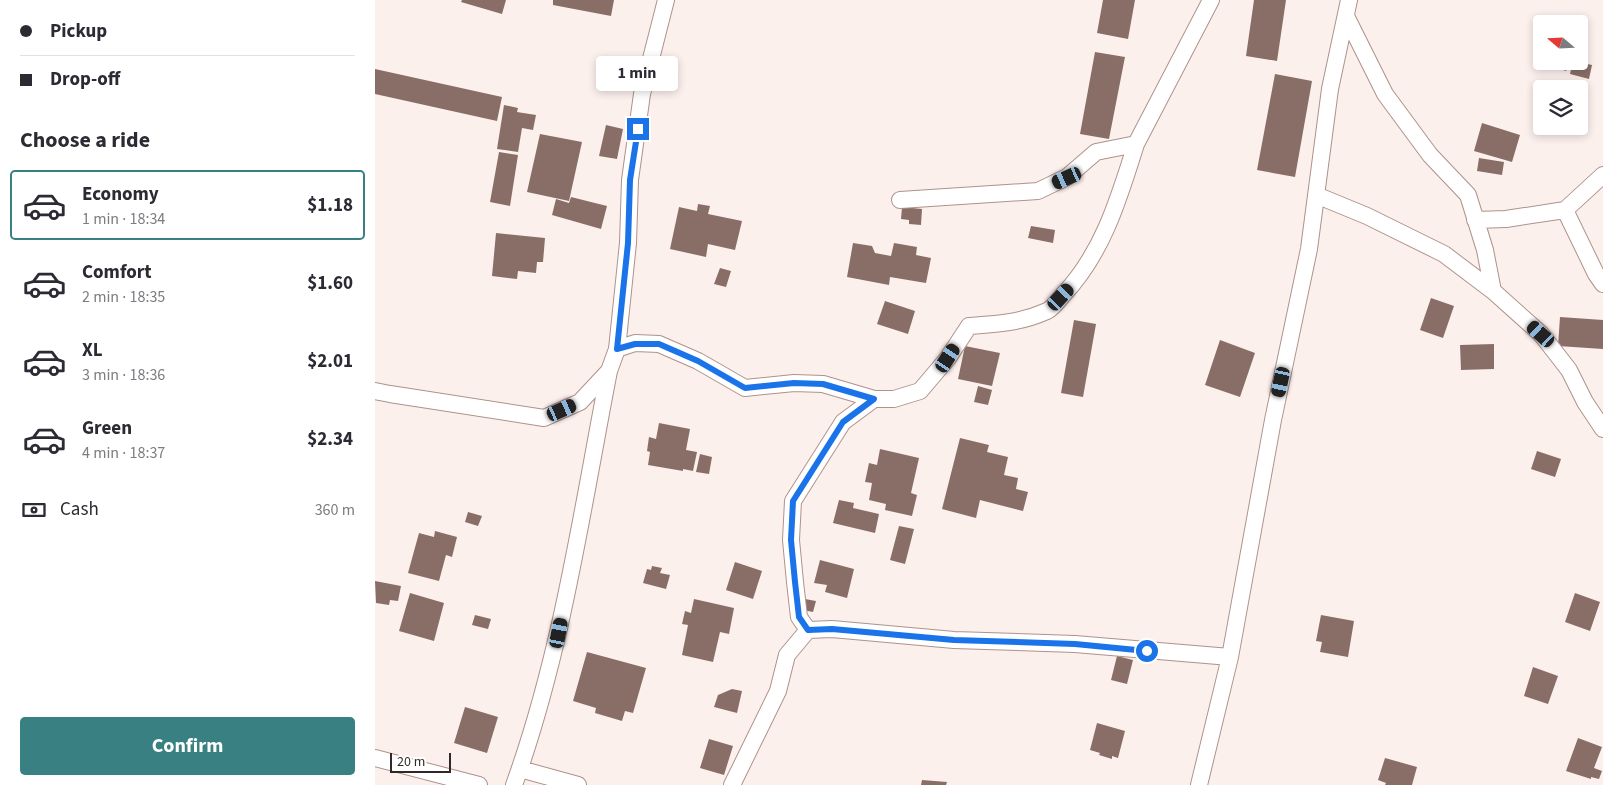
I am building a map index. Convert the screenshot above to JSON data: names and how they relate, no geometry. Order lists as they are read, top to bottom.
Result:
{
  "scale_bar": "20 m",
  "north": "left",
  "page": {
    "banner": ["Pickup", "Drop-off"],
    "bubble": "1 min",
    "heading": "Choose a ride",
    "list": [
      {
        "name": "Economy",
        "note": "1 min · 18:34",
        "value": "$1.18"
      },
      {
        "name": "Comfort",
        "note": "2 min · 18:35",
        "value": "$1.60"
      },
      {
        "name": "XL",
        "note": "3 min · 18:36",
        "value": "$2.01"
      },
      {
        "name": "Green",
        "note": "4 min · 18:37",
        "value": "$2.34"
      }
    ],
    "pay": ["Cash", "360 m"],
    "buttons": "Confirm",
    "scale": "20 m"
  }
}
